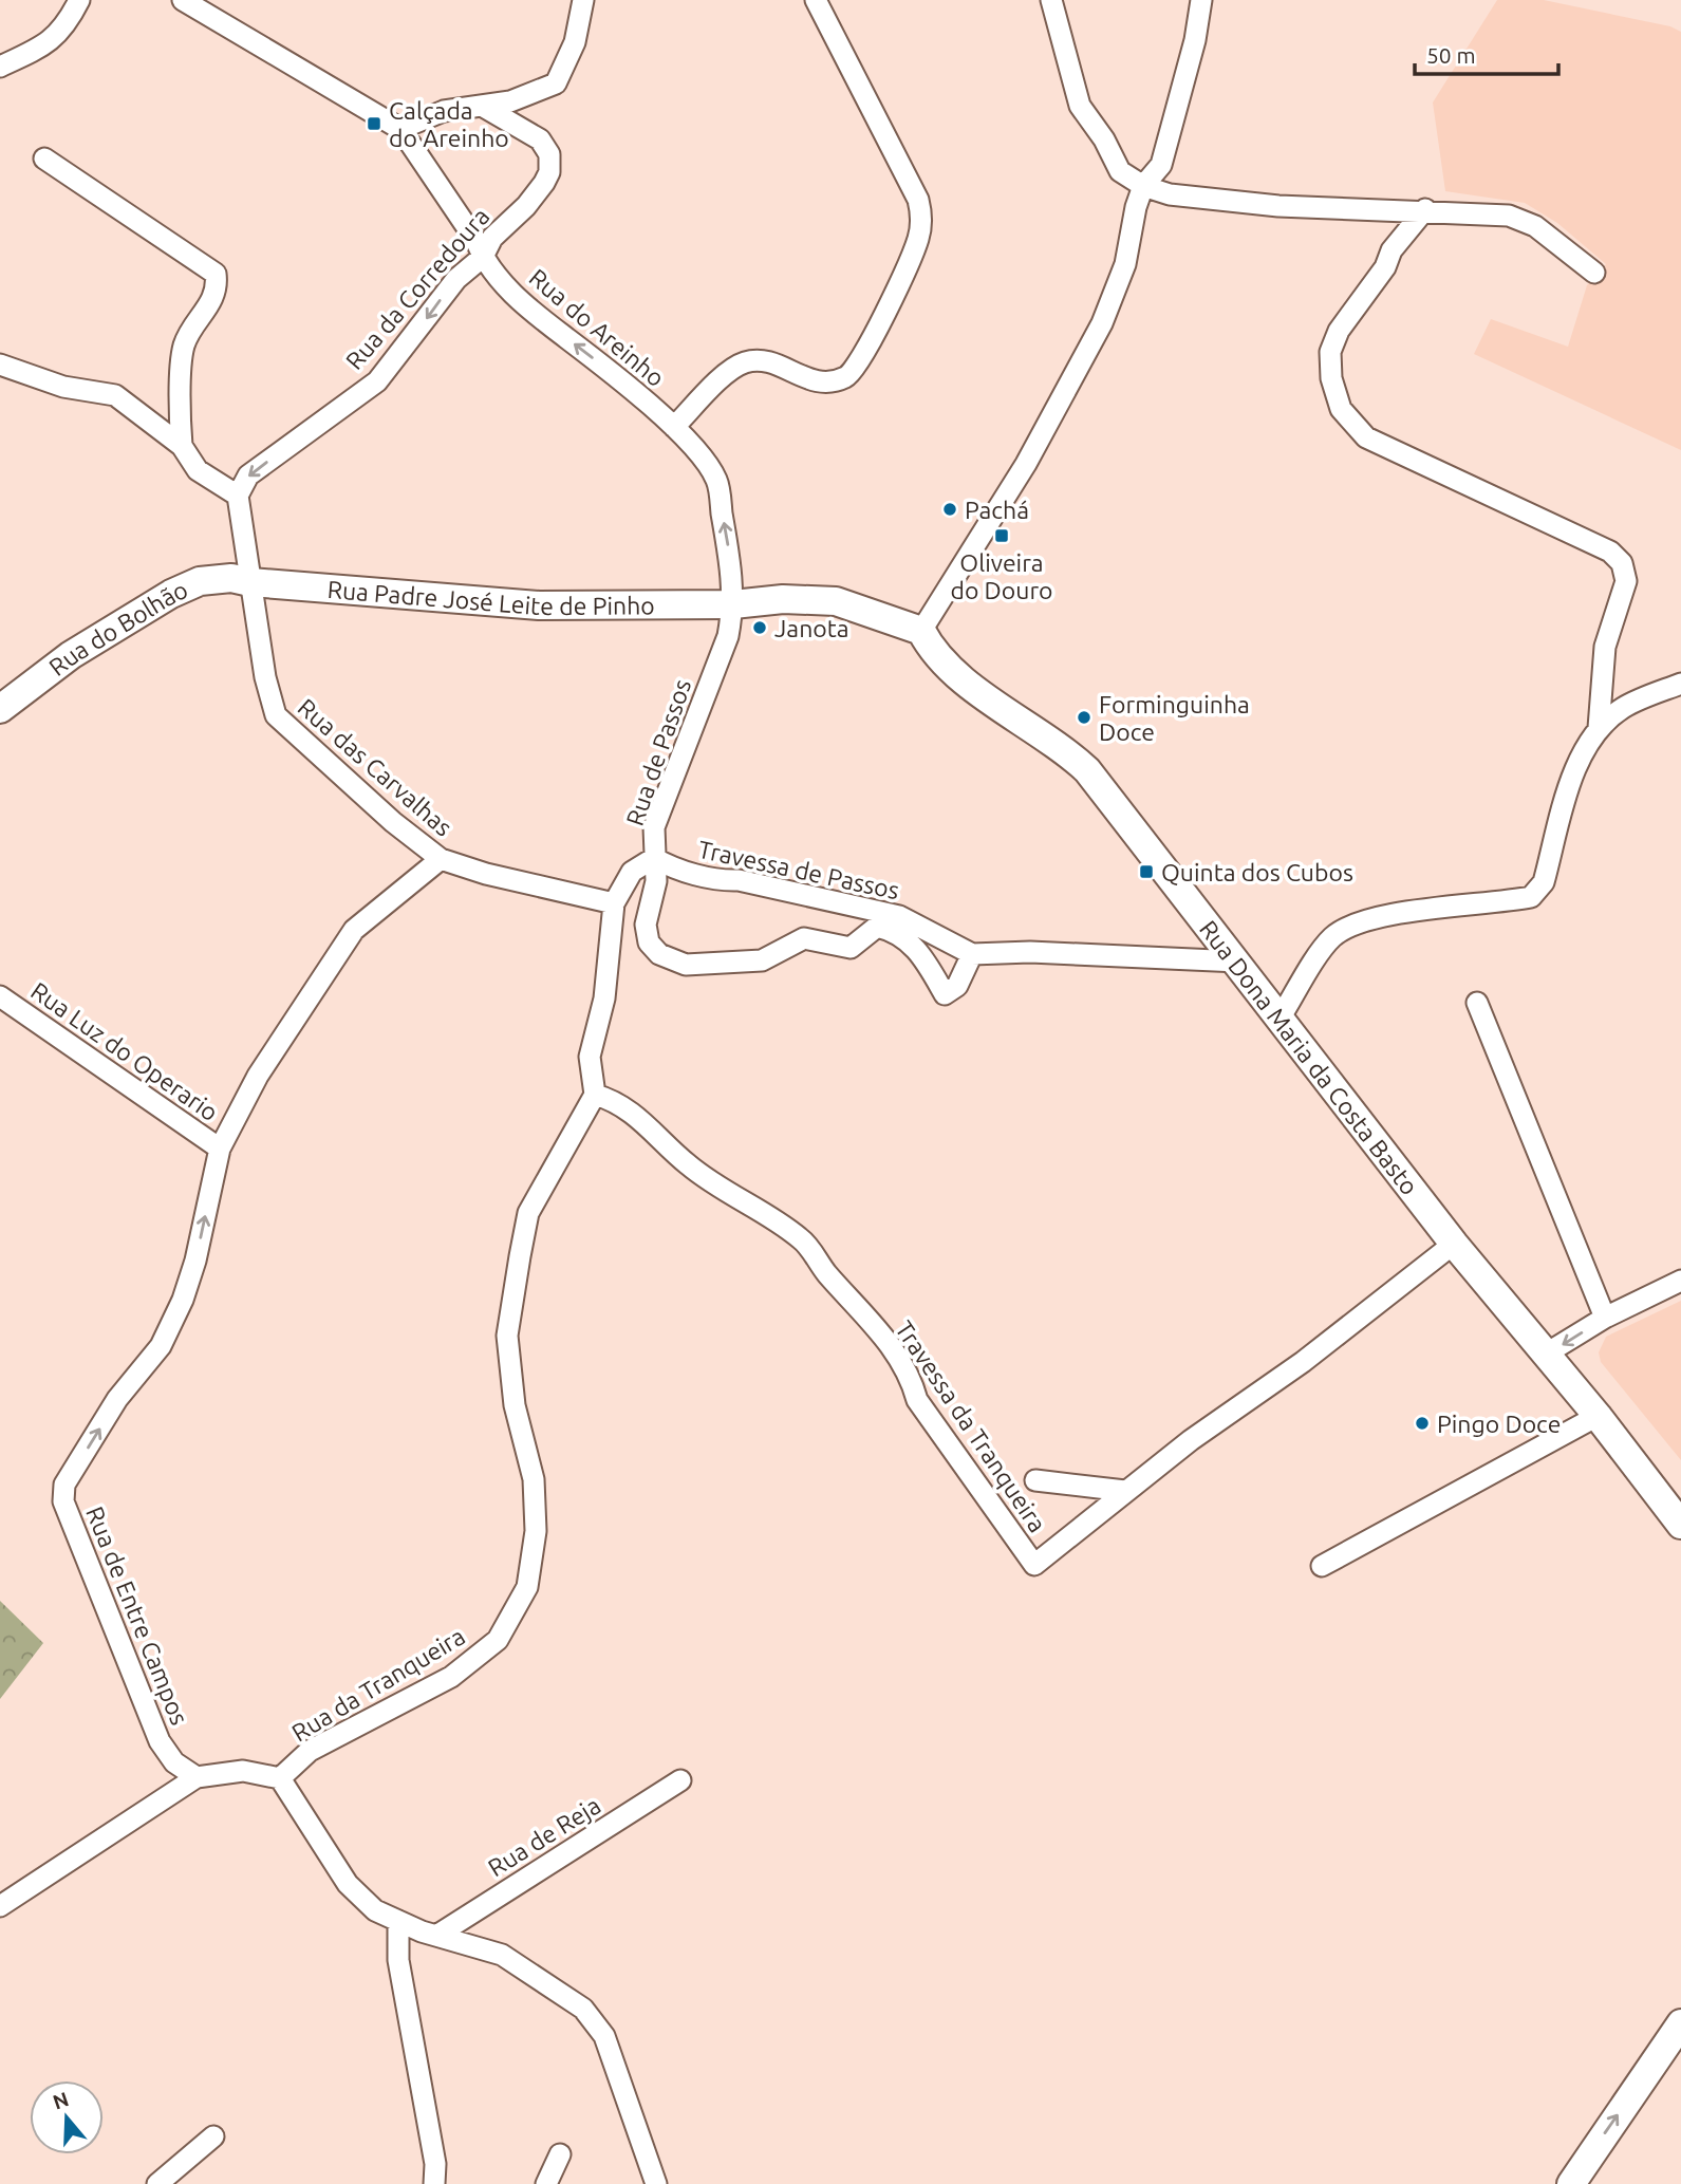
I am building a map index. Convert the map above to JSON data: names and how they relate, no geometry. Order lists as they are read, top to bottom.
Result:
{
  "streets": {
    "street": [
      "Rua da Corredoura",
      "Rua do Areinho",
      "Rua Padre José Leite de Pinho",
      "Rua do Bolhão",
      "Rua de Passos",
      "Rua das Carvalhas",
      "Travessa de Passos",
      "Rua Luz do Operario",
      "Rua Dona Maria da Costa Basto",
      "Travessa da Tranqueira",
      "Rua de Entre Campos",
      "Rua da Tranqueira",
      "Rua de Reja"
    ]
  },
  "crossings": [
    ["Rua da Corredoura", "Rua do Areinho"],
    ["Rua do Areinho", "Rua Padre José Leite de Pinho"],
    ["Rua do Areinho", "Rua de Passos"],
    ["Rua Padre José Leite de Pinho", "Rua do Bolhão"],
    ["Rua Padre José Leite de Pinho", "Rua de Passos"],
    ["Rua Padre José Leite de Pinho", "Rua das Carvalhas"],
    ["Rua do Bolhão", "Rua das Carvalhas"],
    ["Rua de Passos", "Rua das Carvalhas"],
    ["Rua de Passos", "Travessa de Passos"],
    ["Travessa de Passos", "Rua Dona Maria da Costa Basto"],
    ["Rua Luz do Operario", "Rua de Entre Campos"],
    ["Travessa da Tranqueira", "Rua da Tranqueira"]
  ],
  "one_way": ["Rua da Corredoura", "Rua do Areinho", "Rua de Entre Campos"],
  "places": {
    "transit": ["Calçada do Areinho", "Oliveira do Douro", "Quinta dos Cubos"],
    "other": [
      "Pachá",
      "Janota",
      "Forminguinha Doce",
      "Pingo Doce"
    ]
  },
  "scale_bar": "50 m",
  "north": "top"
}
